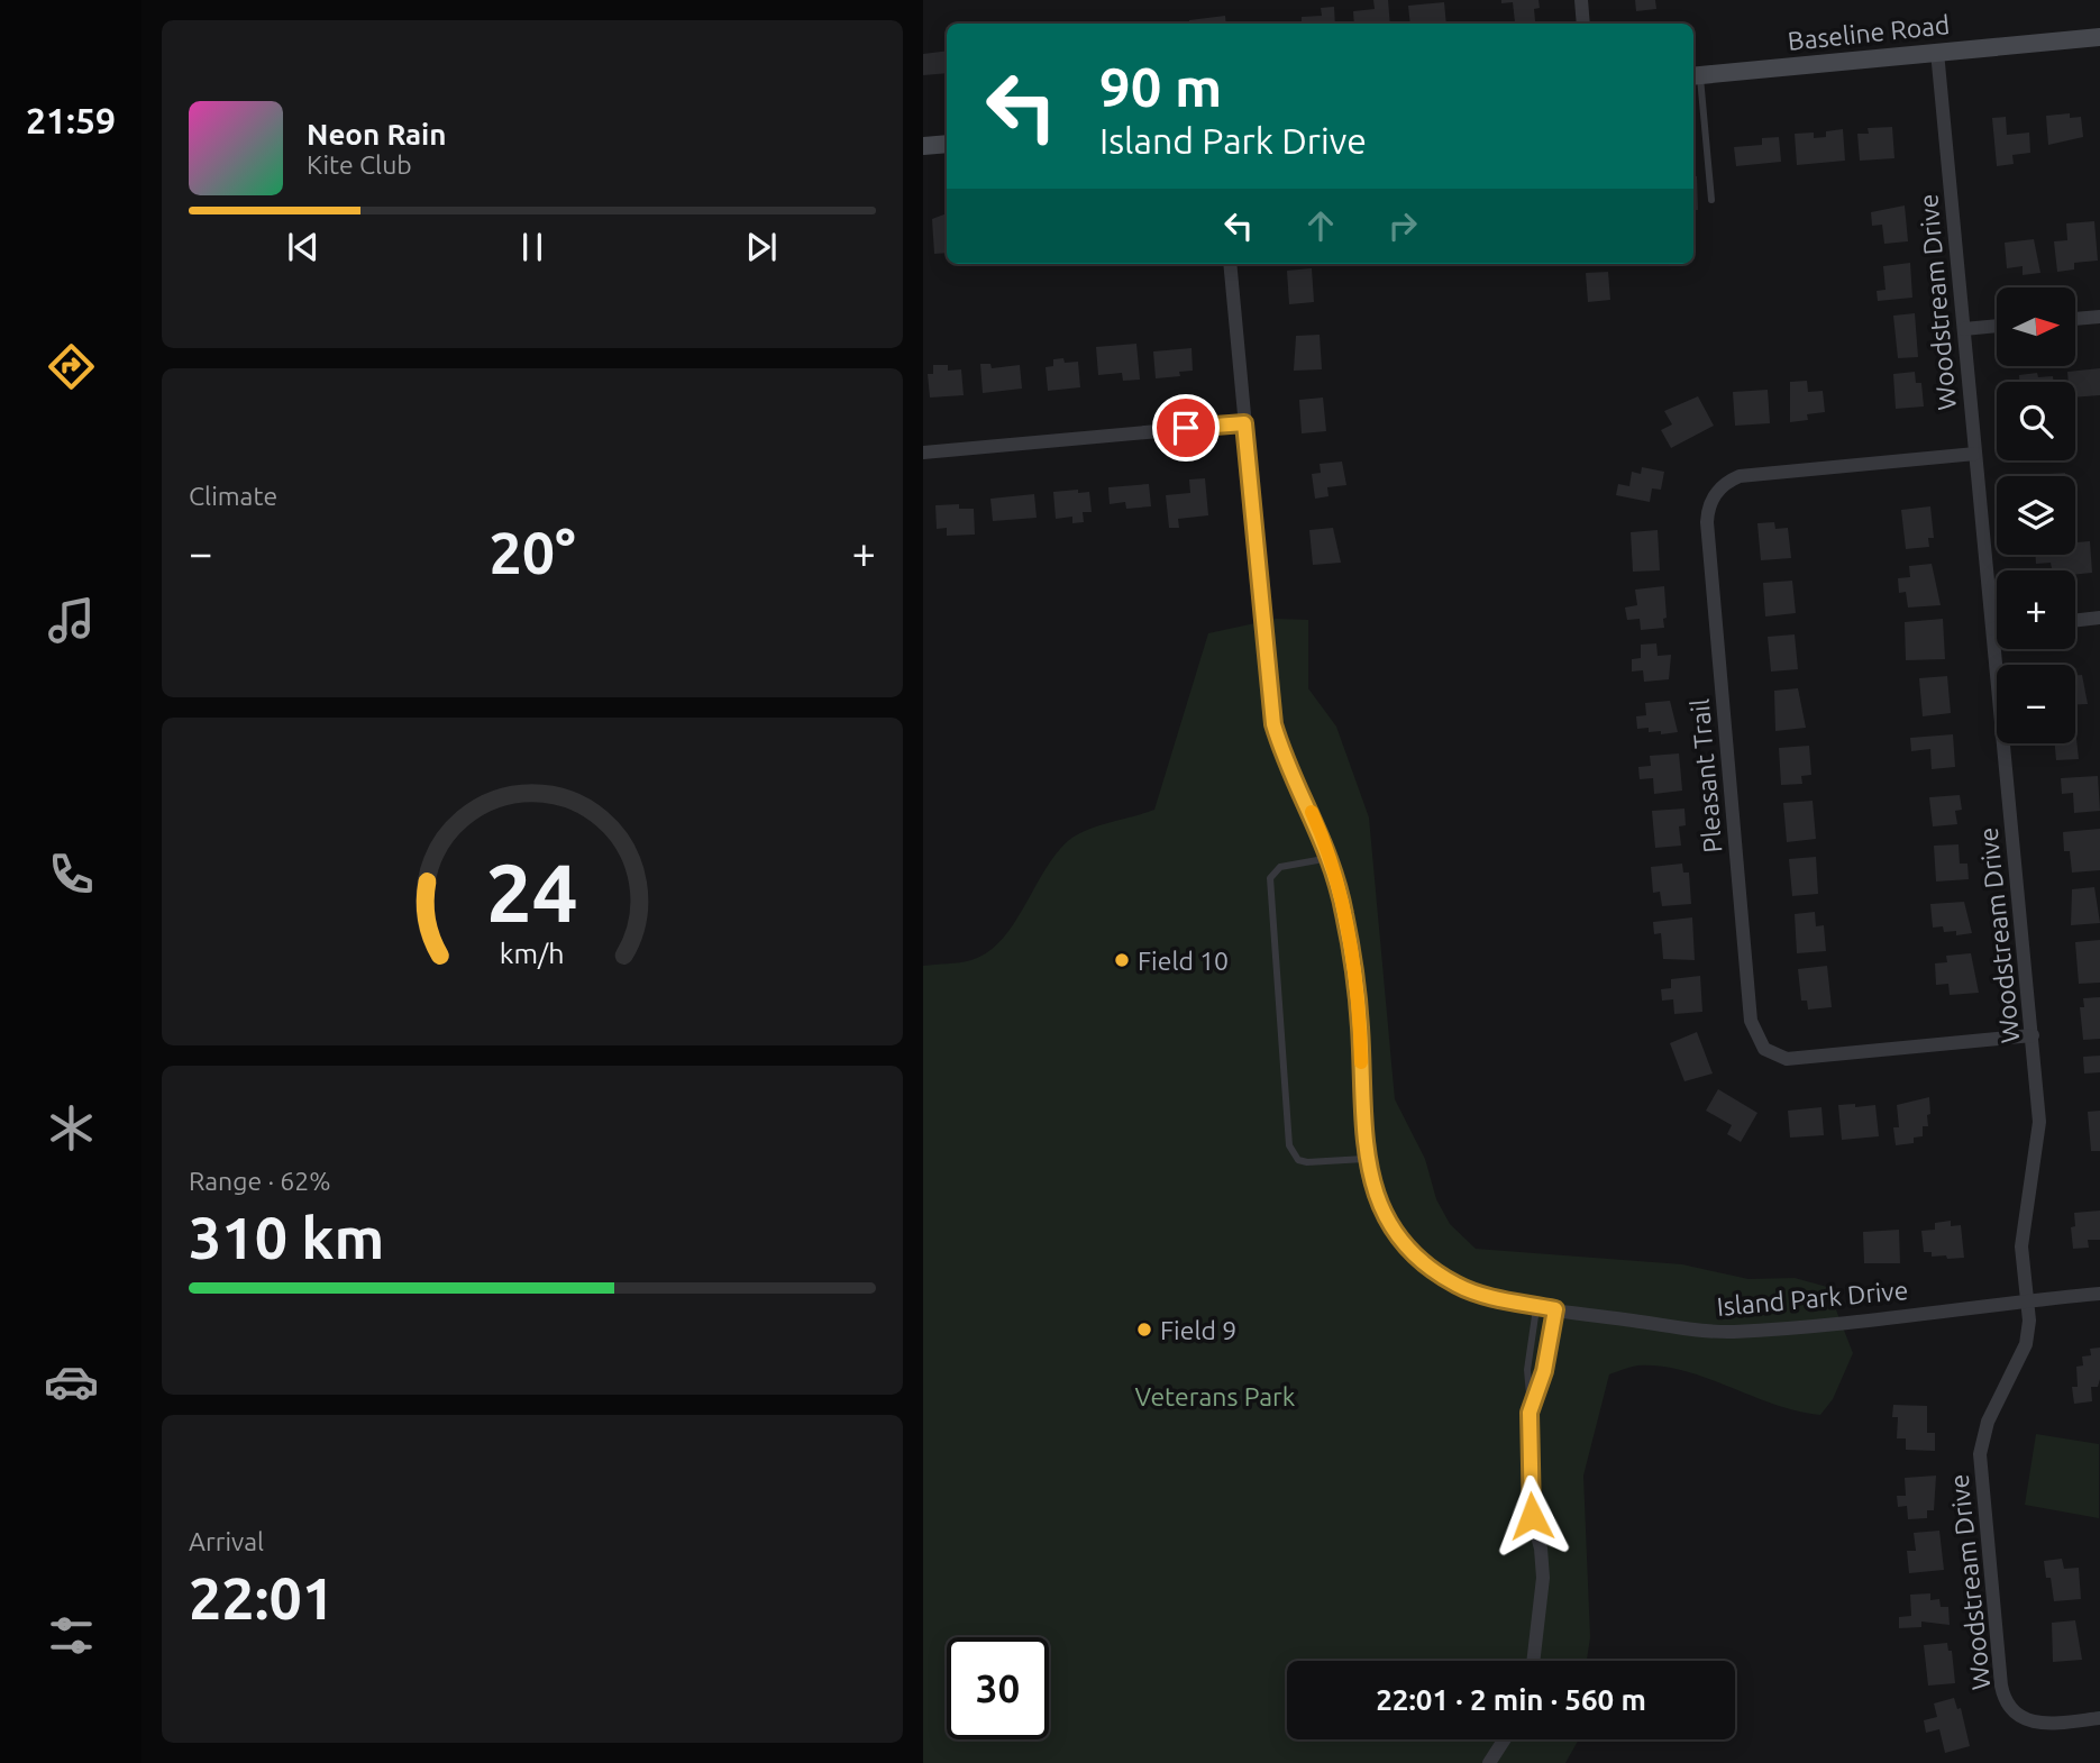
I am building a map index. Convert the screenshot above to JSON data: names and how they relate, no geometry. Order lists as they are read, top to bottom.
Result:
{
  "streets": {
    "street": [
      "Baseline Road",
      "Woodstream Drive",
      "Pleasant Trail",
      "Island Park Drive"
    ]
  },
  "crossings": [
    ["Baseline Road", "Woodstream Drive"],
    ["Woodstream Drive", "Pleasant Trail"],
    ["Woodstream Drive", "Island Park Drive"]
  ],
  "parks": ["Veterans Park"],
  "places": ["Field 10", "Field 9"],
  "north": "right",
  "page": {
    "tabs": "21:59",
    "turn": ["90 m", "Island Park Drive"],
    "song": ["Neon Rain", "Kite Club"],
    "map_buttons": ["+", "−"],
    "tile": [
      "Climate",
      ["Range · 62%", "310 km"],
      ["Arrival", "22:01"]
    ],
    "heat": ["−", "20°", "+"],
    "limit": "30",
    "trip": "22:01 · 2 min · 560 m",
    "gauge": ["24", "km/h"]
  }
}
